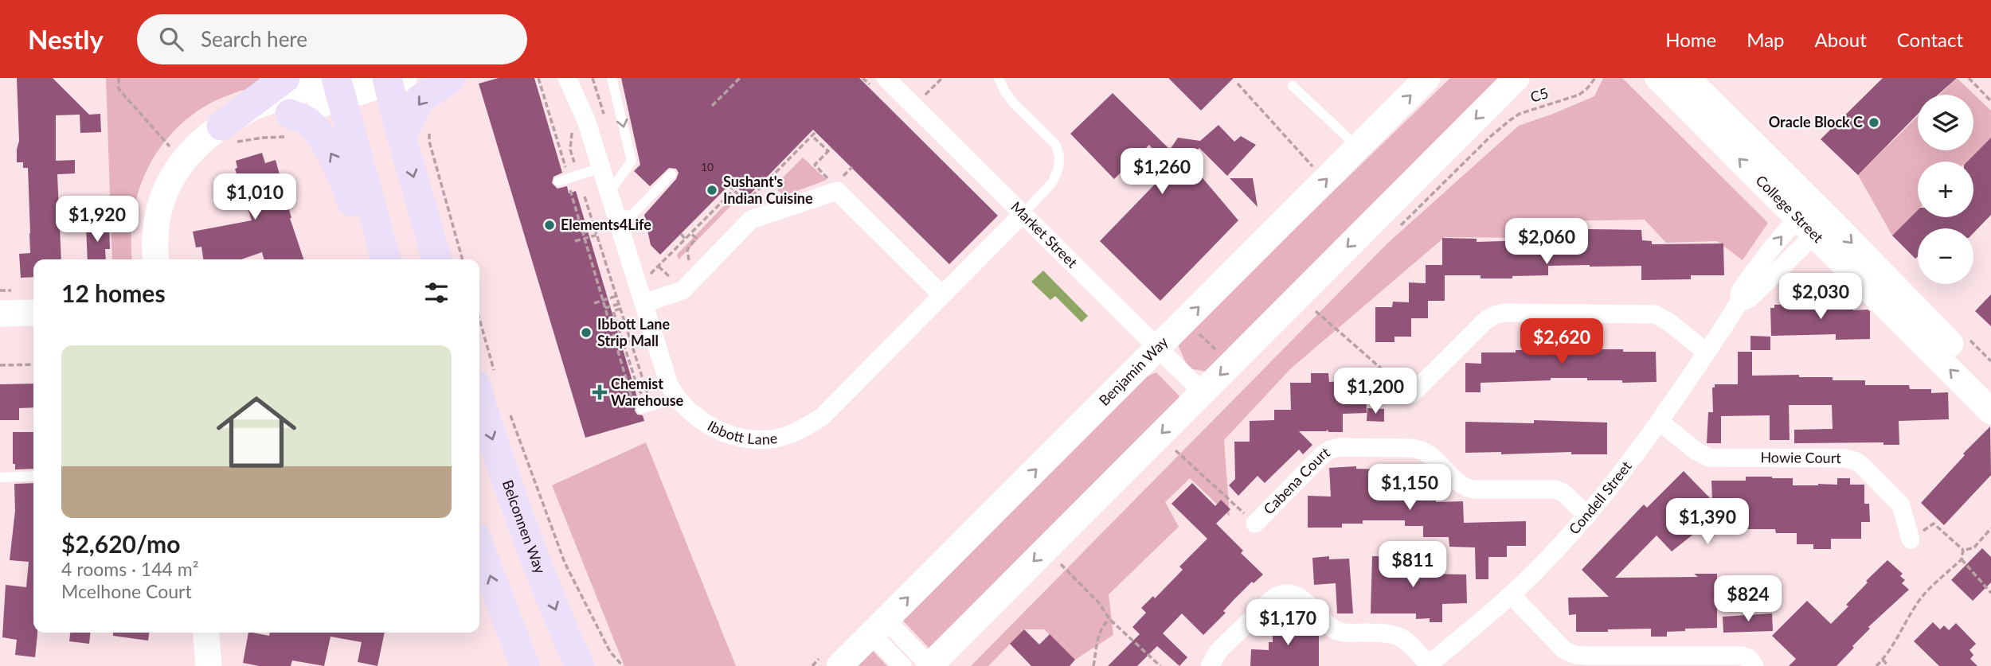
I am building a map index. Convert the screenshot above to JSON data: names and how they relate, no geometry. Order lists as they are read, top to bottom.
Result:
{
  "streets": {
    "main road": ["College Street", "Benjamin Way", "Belconnen Way"],
    "street": [
      "Market Street",
      "Ibbott Lane",
      "Howie Court",
      "Cabena Court",
      "Condell Street"
    ],
    "path": ["C5"]
  },
  "crossings": [
    ["College Street", "Condell Street"],
    ["Market Street", "Benjamin Way"],
    ["Market Street", "Ibbott Lane"],
    ["Howie Court", "Condell Street"],
    ["Cabena Court", "Condell Street"]
  ],
  "places": {
    "other": [
      "Oracle Block C",
      "Sushant's Indian Cuisine",
      "Elements4Life",
      "Ibbott Lane Strip Mall"
    ],
    "health": ["Chemist Warehouse"]
  },
  "house_numbers": ["10"],
  "page": {
    "header": "Nestly",
    "search": "Search here",
    "nav": [
      "Home",
      "Map",
      "About",
      "Contact"
    ],
    "map_buttons": ["+", "−"],
    "price": [
      "$1,260",
      "$1,010",
      "$1,920",
      "$2,060",
      "$2,030",
      "$2,620",
      "$1,200",
      "$1,150",
      "$1,390",
      "$811",
      "$824",
      "$1,170"
    ],
    "heading": "12 homes",
    "list": [
      {
        "name": "$2,620/mo",
        "note": "4 rooms · 144 m² · Mcelhone Court"
      }
    ]
  }
}
